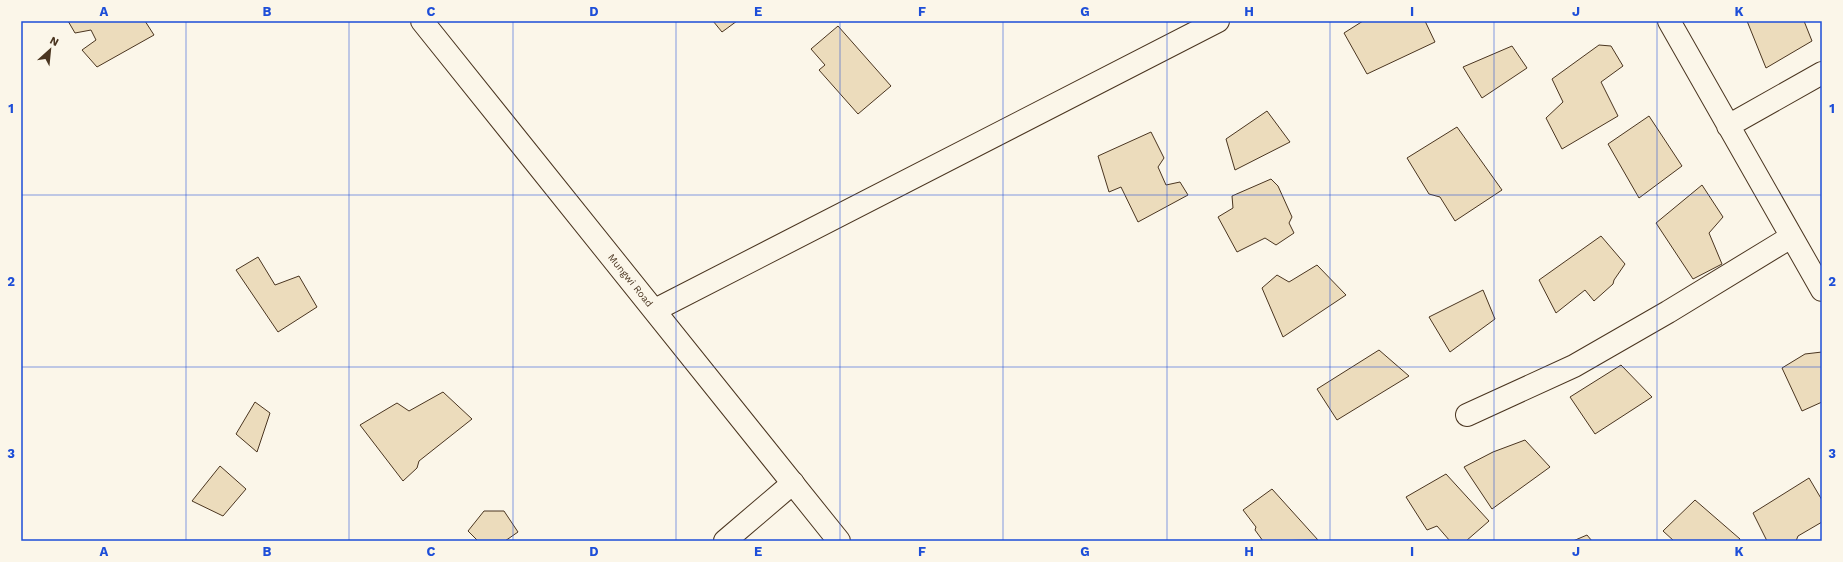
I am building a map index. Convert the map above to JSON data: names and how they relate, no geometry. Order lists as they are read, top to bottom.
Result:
{
  "streets": {
    "street": ["Mungwi Road"]
  },
  "north": "top right",
  "grid": {
    "columns": [
      "A",
      "B",
      "C",
      "D",
      "E",
      "F",
      "G",
      "H",
      "I",
      "J",
      "K"
    ],
    "rows": ["1", "2", "3"]
  }
}
